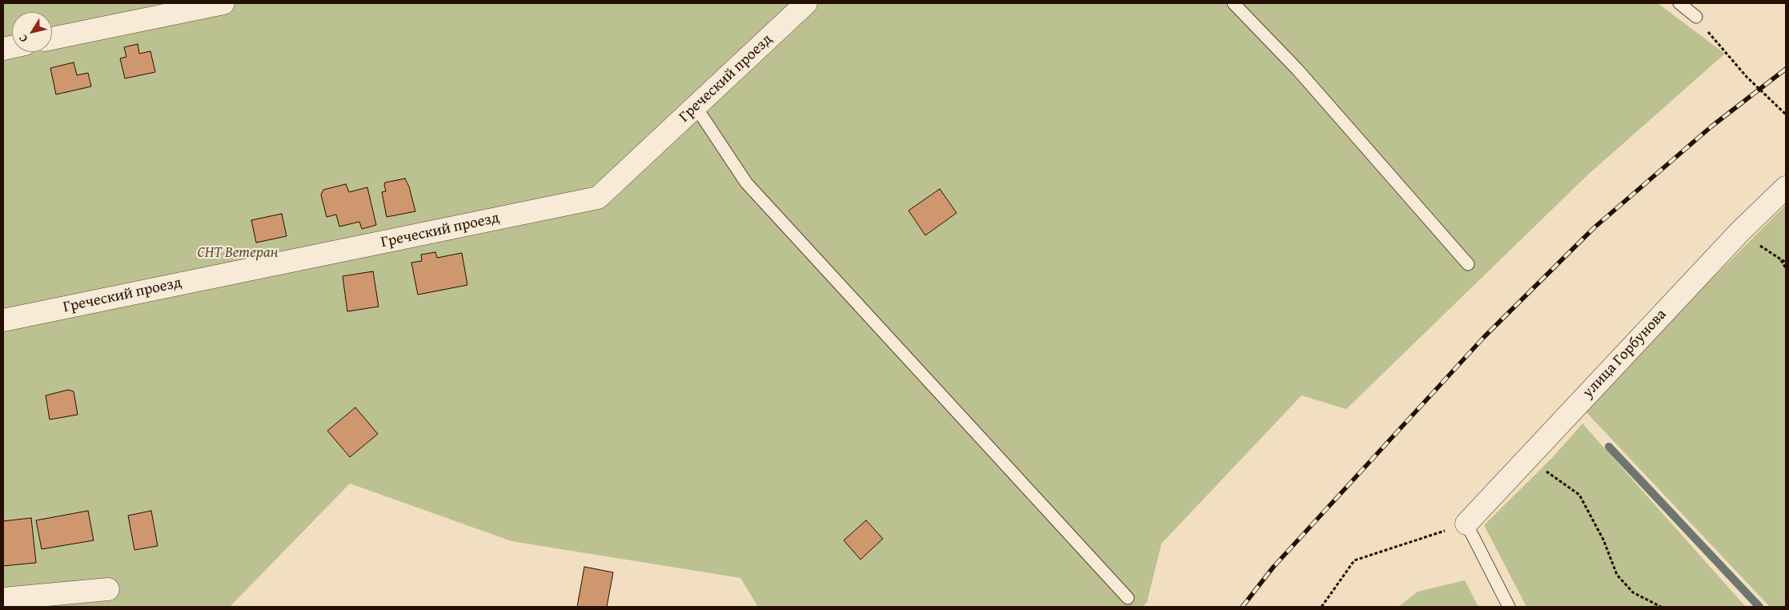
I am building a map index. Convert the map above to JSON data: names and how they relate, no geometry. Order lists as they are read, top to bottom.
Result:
{
  "streets": {
    "street": ["Греческий проезд", "улица Горбунова"]
  },
  "parks": ["СНТ Ветеран"],
  "north": "bottom left"
}
